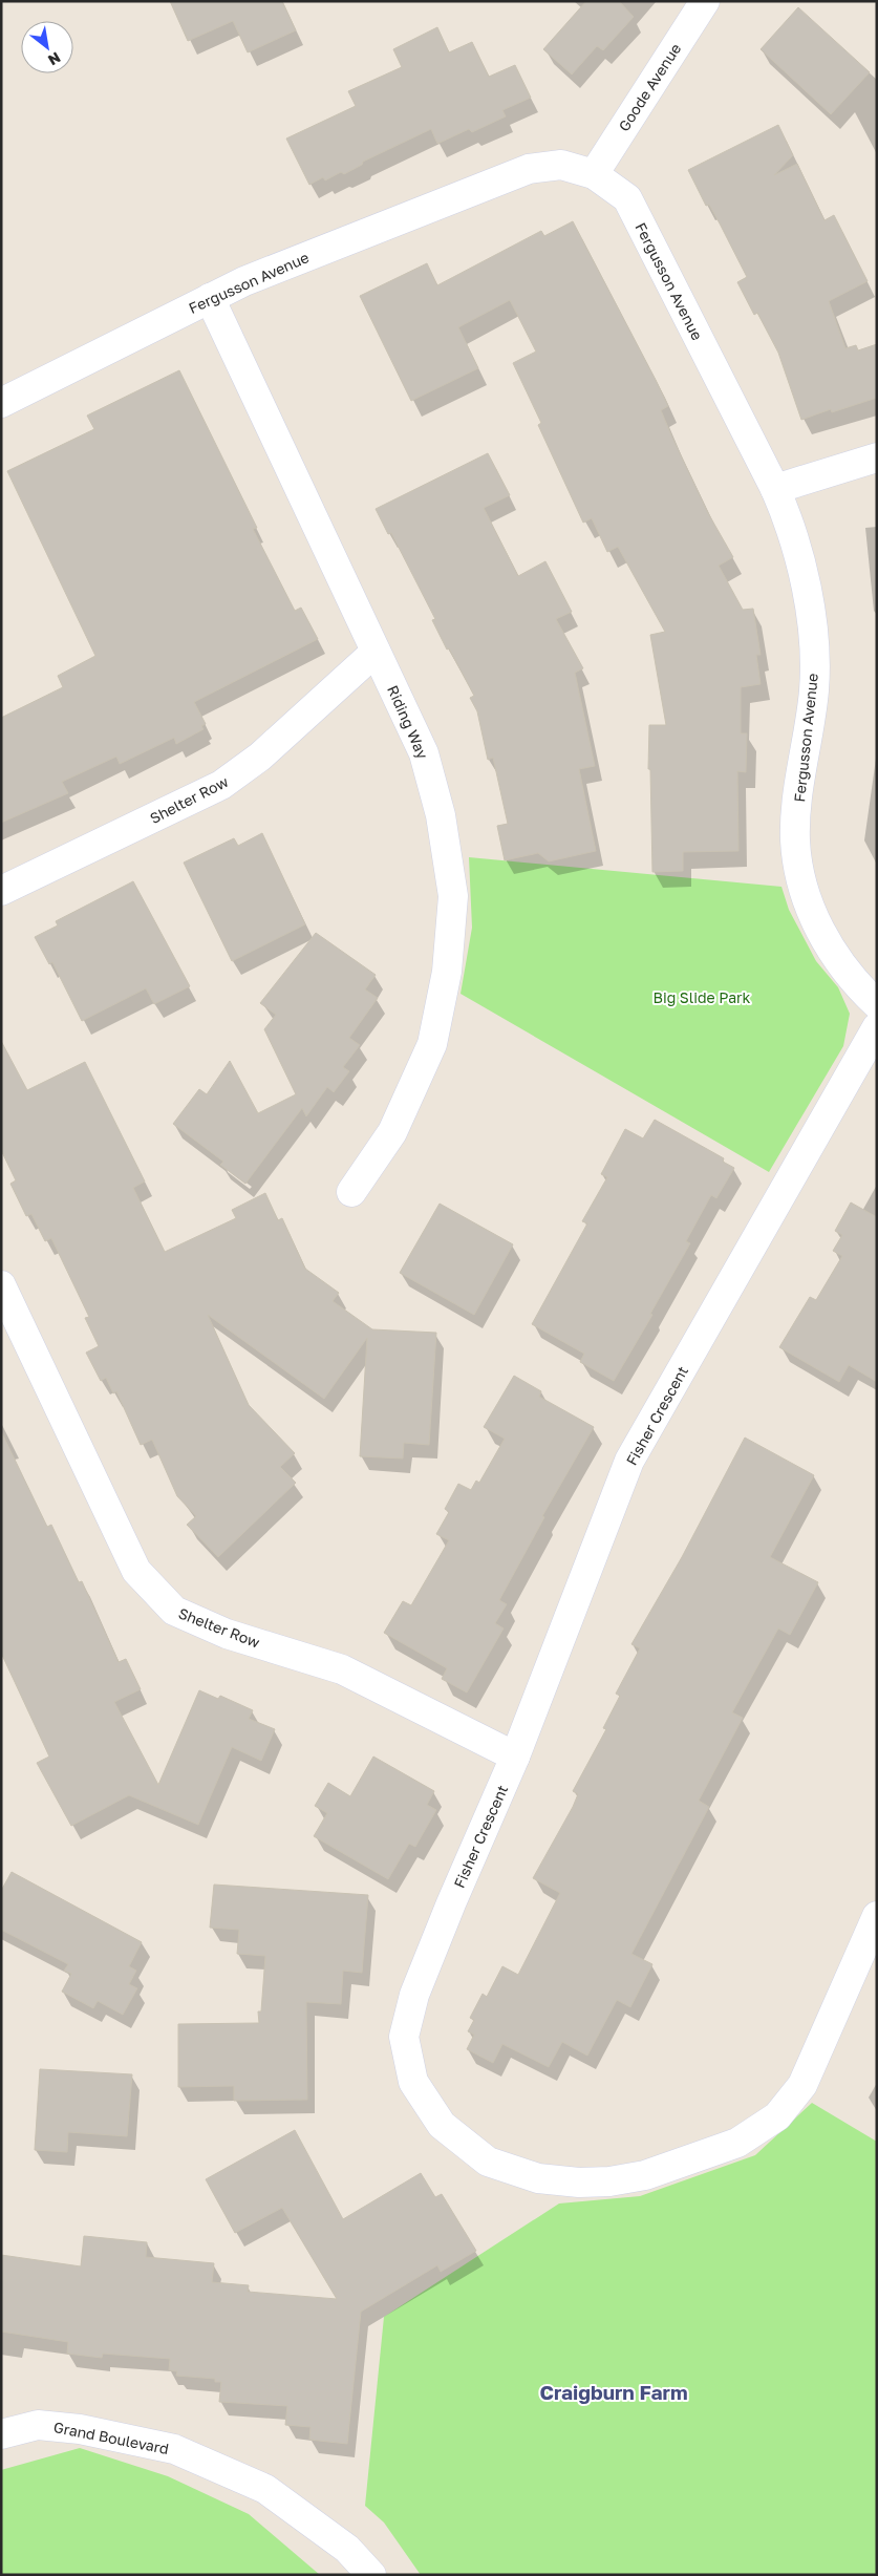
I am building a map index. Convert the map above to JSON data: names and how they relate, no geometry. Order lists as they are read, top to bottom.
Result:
{
  "streets": {
    "street": [
      "Goode Avenue",
      "Fergusson Avenue",
      "Riding Way",
      "Shelter Row",
      "Fisher Crescent",
      "Grand Boulevard"
    ]
  },
  "crossings": [
    ["Goode Avenue", "Fergusson Avenue"],
    ["Fergusson Avenue", "Riding Way"],
    ["Riding Way", "Shelter Row"],
    ["Shelter Row", "Fisher Crescent"]
  ],
  "districts": ["Craigburn Farm"],
  "parks": ["Big Slide Park"],
  "north": "bottom right"
}
